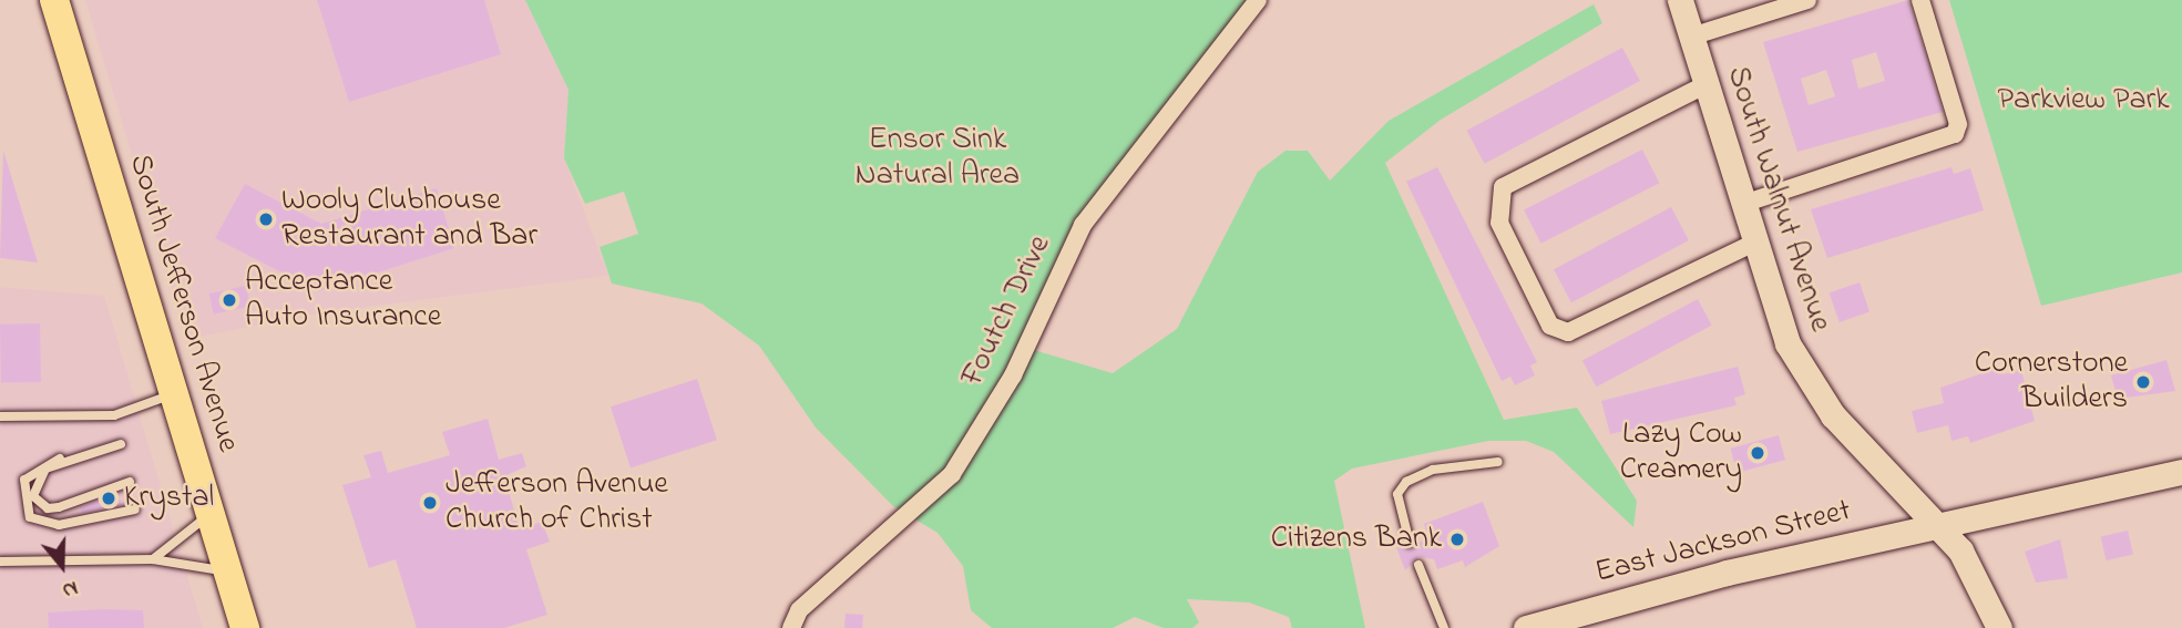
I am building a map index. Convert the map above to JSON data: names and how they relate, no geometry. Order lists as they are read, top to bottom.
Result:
{
  "streets": {
    "main road": ["South Jefferson Avenue"],
    "street": ["South Walnut Avenue", "Foutch Drive", "East Jackson Street"]
  },
  "crossings": [
    ["South Walnut Avenue", "East Jackson Street"]
  ],
  "parks": ["Parkview Park", "Ensor Sink Natural Area"],
  "places": [
    "Wooly Clubhouse Restaurant and Bar",
    "Acceptance Auto Insurance",
    "Cornerstone Builders",
    "Lazy Cow Creamery",
    "Krystal",
    "Jefferson Avenue Church of Christ",
    "Citizens Bank"
  ],
  "north": "bottom"
}
